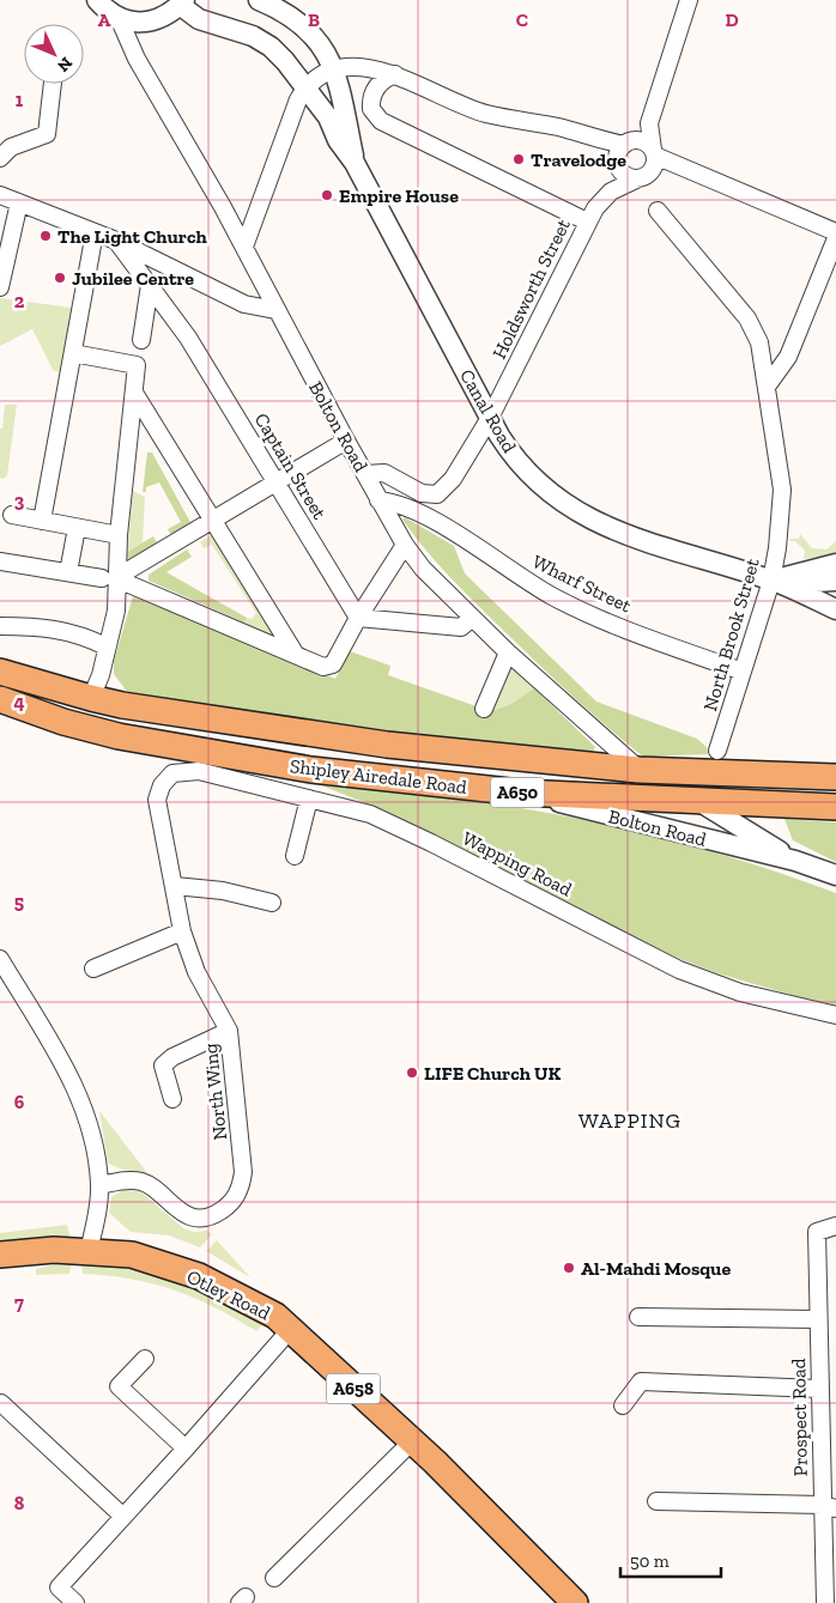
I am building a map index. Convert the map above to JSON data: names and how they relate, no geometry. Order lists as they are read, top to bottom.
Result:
{
  "streets": {
    "main road": [
      "Shipley Airedale Road",
      "A650",
      "Otley Road",
      "A658"
    ],
    "street": [
      "Holdsworth Street",
      "Canal Road",
      "Bolton Road",
      "Captain Street",
      "Wharf Street",
      "North Brook Street",
      "Wapping Road",
      "North Wing",
      "Prospect Road"
    ]
  },
  "crossings": [
    ["Holdsworth Street", "Canal Road"],
    ["Holdsworth Street", "Bolton Road"],
    ["Canal Road", "North Brook Street"],
    ["Bolton Road", "Wharf Street"],
    ["Bolton Road", "Shipley Airedale Road"],
    ["Wharf Street", "North Brook Street"],
    ["Wapping Road", "North Wing"],
    ["Otley Road", "A658"]
  ],
  "districts": ["WAPPING"],
  "places": [
    "Travelodge",
    "Empire House",
    "The Light Church",
    "Jubilee Centre",
    "LIFE Church UK",
    "Al‐Mahdi Mosque"
  ],
  "scale_bar": "50 m",
  "north": "bottom right",
  "grid": {
    "columns": [
      "A",
      "B",
      "C",
      "D"
    ],
    "rows": [
      "1",
      "2",
      "3",
      "4",
      "5",
      "6",
      "7",
      "8"
    ]
  }
}
